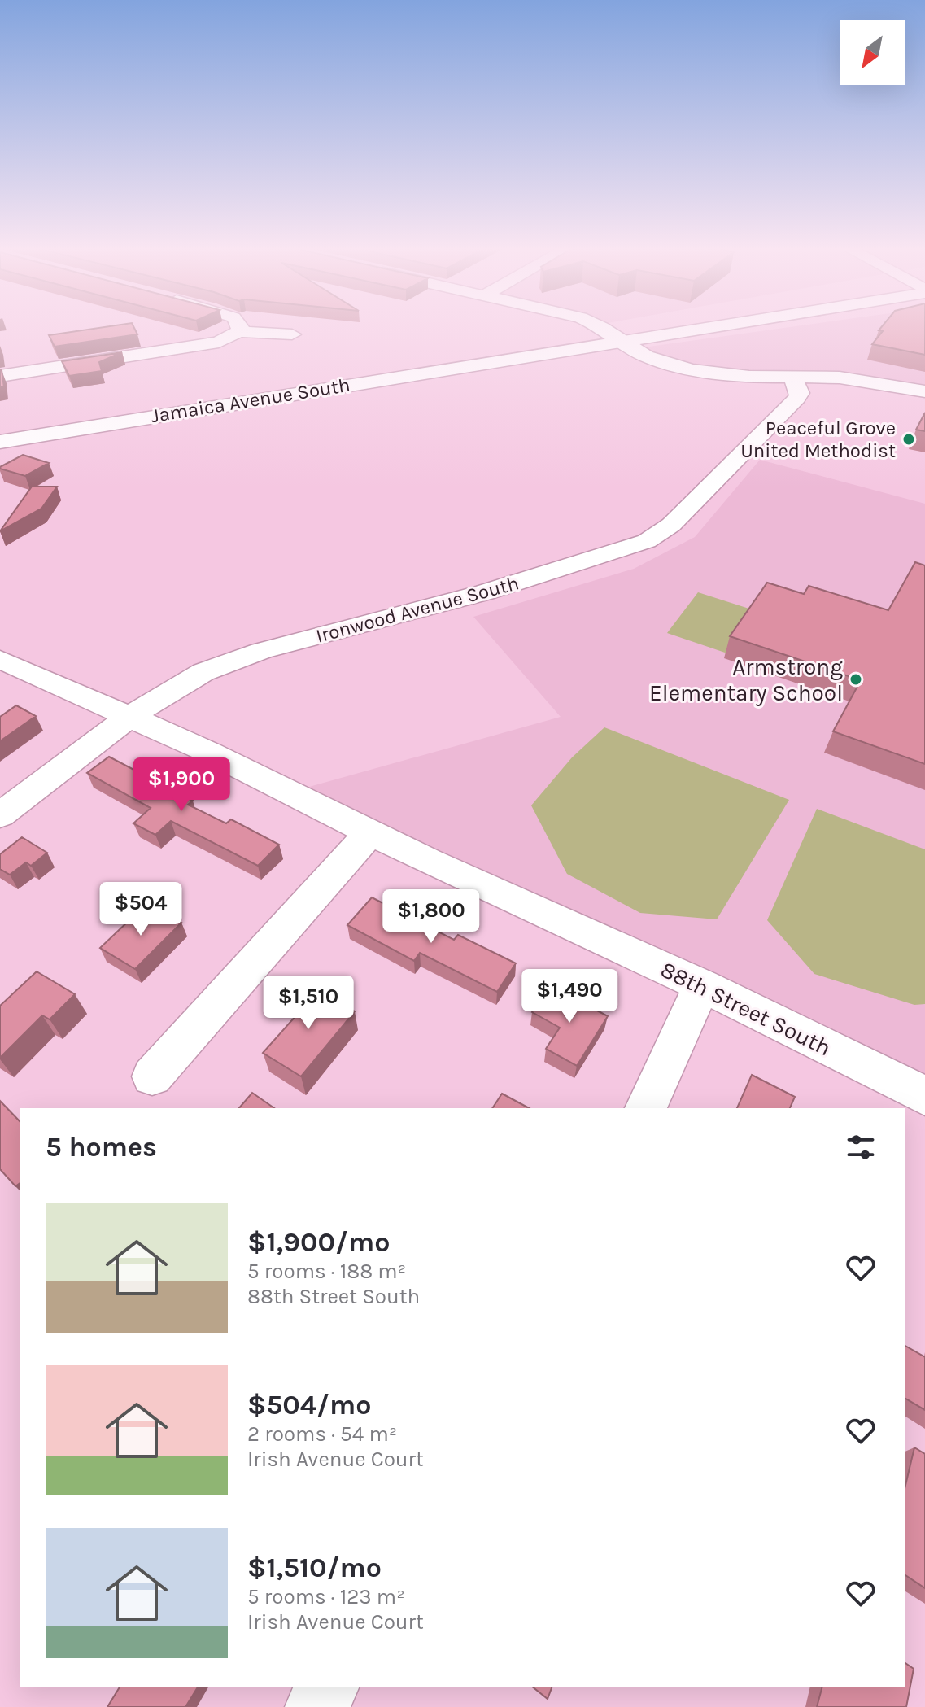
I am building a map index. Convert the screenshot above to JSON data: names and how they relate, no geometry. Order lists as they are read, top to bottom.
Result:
{
  "streets": {
    "main road": ["Jamaica Avenue South"],
    "street": ["Ironwood Avenue South", "88th Street South"]
  },
  "crossings": [
    ["Ironwood Avenue South", "88th Street South"]
  ],
  "places": ["Peaceful Grove United Methodist", "Armstrong Elementary School"],
  "north": "bottom left",
  "page": {
    "price": [
      "$1,900",
      "$504",
      "$1,800",
      "$1,490",
      "$1,510"
    ],
    "heading": "5 homes",
    "list": [
      {
        "name": "$1,900/mo",
        "note": "5 rooms · 188 m² · 88th Street South"
      },
      {
        "name": "$504/mo",
        "note": "2 rooms · 54 m² · Irish Avenue Court"
      },
      {
        "name": "$1,510/mo",
        "note": "5 rooms · 123 m² · Irish Avenue Court"
      }
    ]
  }
}
